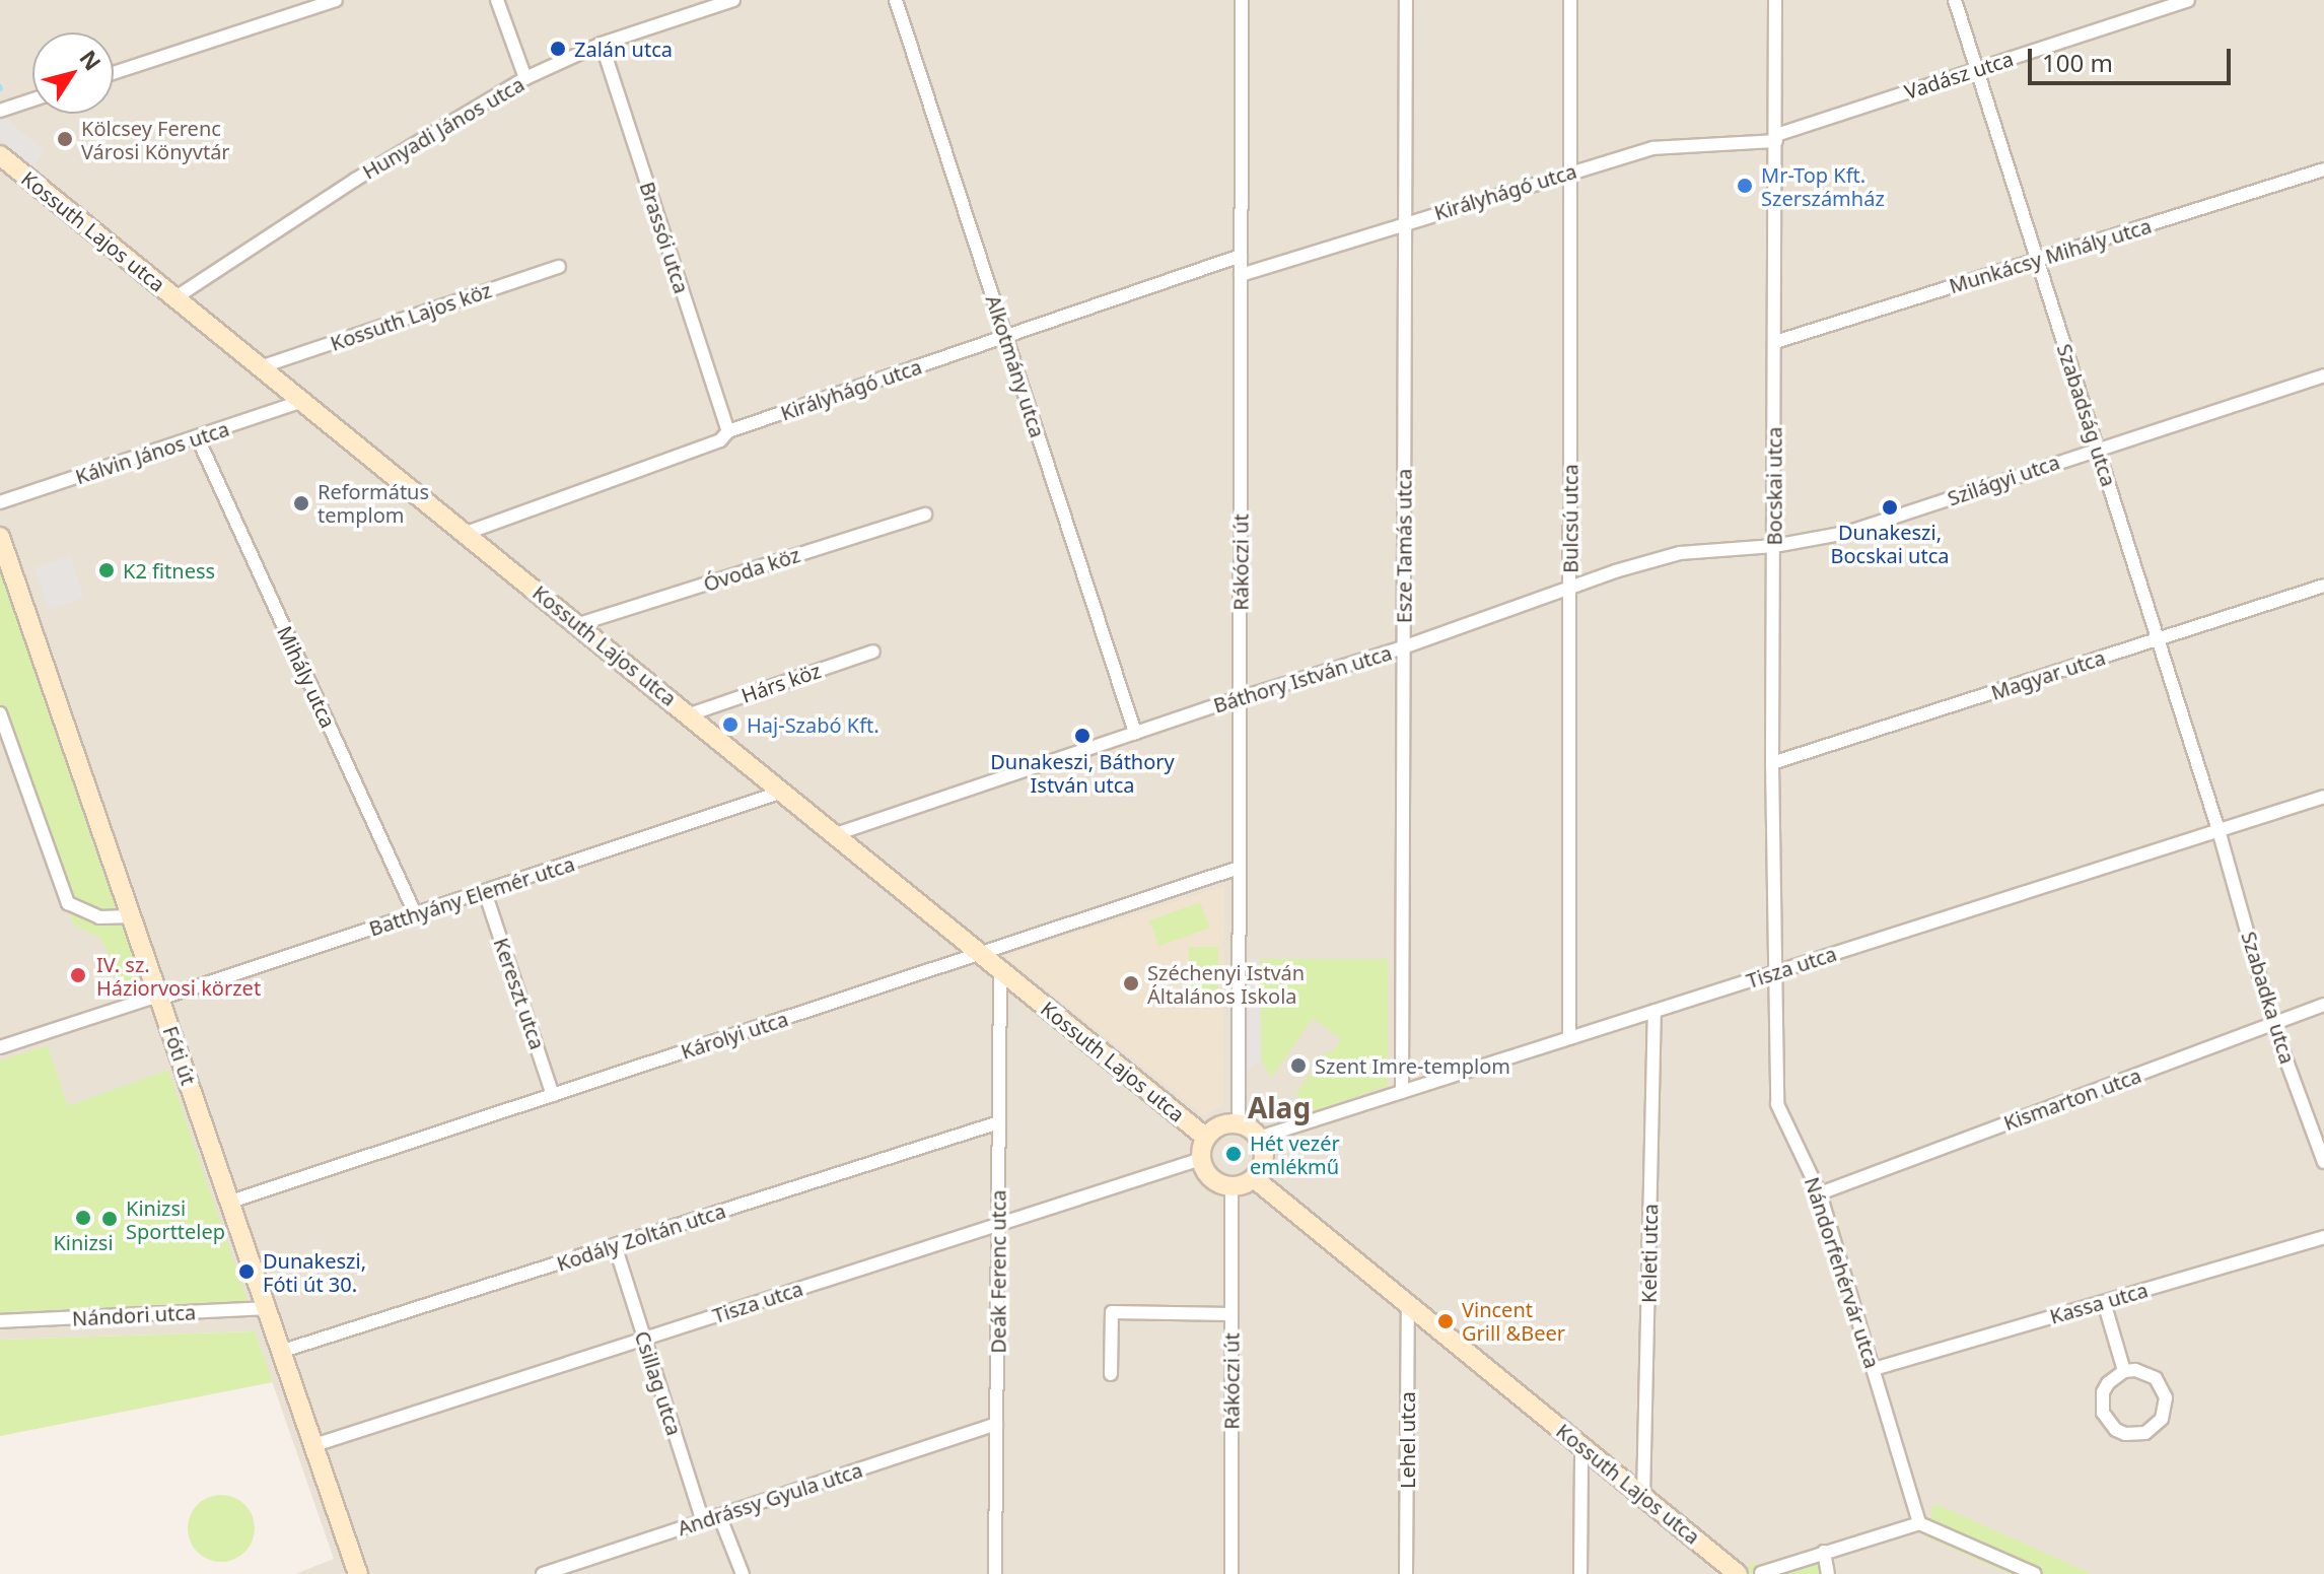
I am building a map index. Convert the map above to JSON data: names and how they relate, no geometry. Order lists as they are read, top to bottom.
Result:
{
  "streets": {
    "street": [
      "Vadász utca",
      "Hunyadi János utca",
      "Királyhágó utca",
      "Kossuth Lajos utca",
      "Brassói utca",
      "Munkácsy Mihály utca",
      "Kossuth Lajos köz",
      "Alkotmány utca",
      "Szabadság utca",
      "Kálvin János utca",
      "Szilágyi utca",
      "Bocskai utca",
      "Bulcsú utca",
      "Esze Tamás utca",
      "Rákóczi út",
      "Óvoda köz",
      "Magyar utca",
      "Mihály utca",
      "Báthory István utca",
      "Hárs köz",
      "Batthyány Elemér utca",
      "Tisza utca",
      "Kereszt utca",
      "Szabadka utca",
      "Károlyi utca",
      "Fóti út",
      "Kismarton utca",
      "Kodály Zoltán utca",
      "Keleti utca",
      "Deák Ferenc utca",
      "Nándorfehérvár utca",
      "Kassa utca",
      "Nándori utca",
      "Csillag utca",
      "Lehel utca",
      "Andrássy Gyula utca"
    ]
  },
  "crossings": [
    ["Vadász utca", "Királyhágó utca"],
    ["Vadász utca", "Szabadság utca"],
    ["Vadász utca", "Bocskai utca"],
    ["Hunyadi János utca", "Kossuth Lajos utca"],
    ["Hunyadi János utca", "Brassói utca"],
    ["Királyhágó utca", "Kossuth Lajos utca"],
    ["Királyhágó utca", "Brassói utca"],
    ["Királyhágó utca", "Alkotmány utca"],
    ["Királyhágó utca", "Bocskai utca"],
    ["Királyhágó utca", "Bulcsú utca"],
    ["Királyhágó utca", "Esze Tamás utca"],
    ["Királyhágó utca", "Rákóczi út"],
    ["Kossuth Lajos utca", "Kossuth Lajos köz"],
    ["Kossuth Lajos utca", "Kálvin János utca"],
    ["Kossuth Lajos utca", "Rákóczi út"],
    ["Kossuth Lajos utca", "Óvoda köz"],
    ["Kossuth Lajos utca", "Báthory István utca"],
    ["Kossuth Lajos utca", "Hárs köz"],
    ["Kossuth Lajos utca", "Batthyány Elemér utca"],
    ["Kossuth Lajos utca", "Tisza utca"],
    ["Kossuth Lajos utca", "Károlyi utca"],
    ["Kossuth Lajos utca", "Keleti utca"],
    ["Kossuth Lajos utca", "Deák Ferenc utca"],
    ["Kossuth Lajos utca", "Lehel utca"],
    ["Munkácsy Mihály utca", "Szabadság utca"],
    ["Munkácsy Mihály utca", "Bocskai utca"],
    ["Alkotmány utca", "Báthory István utca"],
    ["Szabadság utca", "Szilágyi utca"],
    ["Szabadság utca", "Magyar utca"],
    ["Szabadság utca", "Tisza utca"],
    ["Szabadság utca", "Szabadka utca"],
    ["Kálvin János utca", "Mihály utca"],
    ["Szilágyi utca", "Bocskai utca"],
    ["Szilágyi utca", "Báthory István utca"],
    ["Bocskai utca", "Magyar utca"],
    ["Bocskai utca", "Báthory István utca"],
    ["Bocskai utca", "Tisza utca"],
    ["Bocskai utca", "Nándorfehérvár utca"],
    ["Bulcsú utca", "Báthory István utca"],
    ["Bulcsú utca", "Tisza utca"],
    ["Esze Tamás utca", "Báthory István utca"],
    ["Esze Tamás utca", "Tisza utca"],
    ["Rákóczi út", "Báthory István utca"],
    ["Rákóczi út", "Tisza utca"],
    ["Rákóczi út", "Károlyi utca"],
    ["Mihály utca", "Batthyány Elemér utca"],
    ["Batthyány Elemér utca", "Kereszt utca"],
    ["Batthyány Elemér utca", "Fóti út"],
    ["Tisza utca", "Szabadka utca"],
    ["Tisza utca", "Fóti út"],
    ["Tisza utca", "Keleti utca"],
    ["Tisza utca", "Deák Ferenc utca"],
    ["Tisza utca", "Nándorfehérvár utca"],
    ["Tisza utca", "Csillag utca"],
    ["Kereszt utca", "Károlyi utca"],
    ["Szabadka utca", "Kismarton utca"],
    ["Károlyi utca", "Fóti út"],
    ["Fóti út", "Kodály Zoltán utca"],
    ["Fóti út", "Nándori utca"],
    ["Kismarton utca", "Nándorfehérvár utca"],
    ["Kodály Zoltán utca", "Deák Ferenc utca"],
    ["Kodály Zoltán utca", "Csillag utca"],
    ["Deák Ferenc utca", "Andrássy Gyula utca"],
    ["Nándorfehérvár utca", "Kassa utca"],
    ["Csillag utca", "Andrássy Gyula utca"]
  ],
  "districts": ["Alag"],
  "places": [
    "Zalán utca",
    "Kölcsey Ferenc Városi Könyvtár",
    "Mr-Top Kft. Szerszámház",
    "Református templom",
    "Dunakeszi, Bocskai utca",
    "K2 fitness",
    "Haj-Szabó Kft.",
    "Dunakeszi, Báthory István utca",
    "IV. sz. Háziorvosi körzet",
    "Széchenyi István Általános Iskola",
    "Szent Imre-templom",
    "Hét vezér emlékmű",
    "Kinizsi",
    "Kinizsi Sporttelep",
    "Dunakeszi, Fóti út 30.",
    "Vincent Grill &Beer"
  ],
  "scale_bar": "100 m",
  "north": "top right"
}
